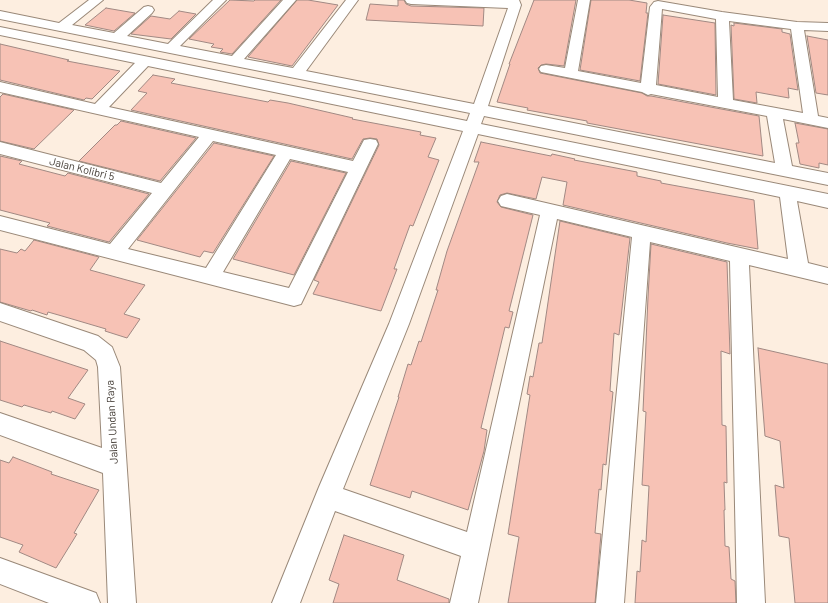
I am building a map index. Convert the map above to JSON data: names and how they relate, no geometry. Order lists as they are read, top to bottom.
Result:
{
  "streets": {
    "street": ["Jalan Kolibri 5", "Jalan Undan Raya"]
  }
}
